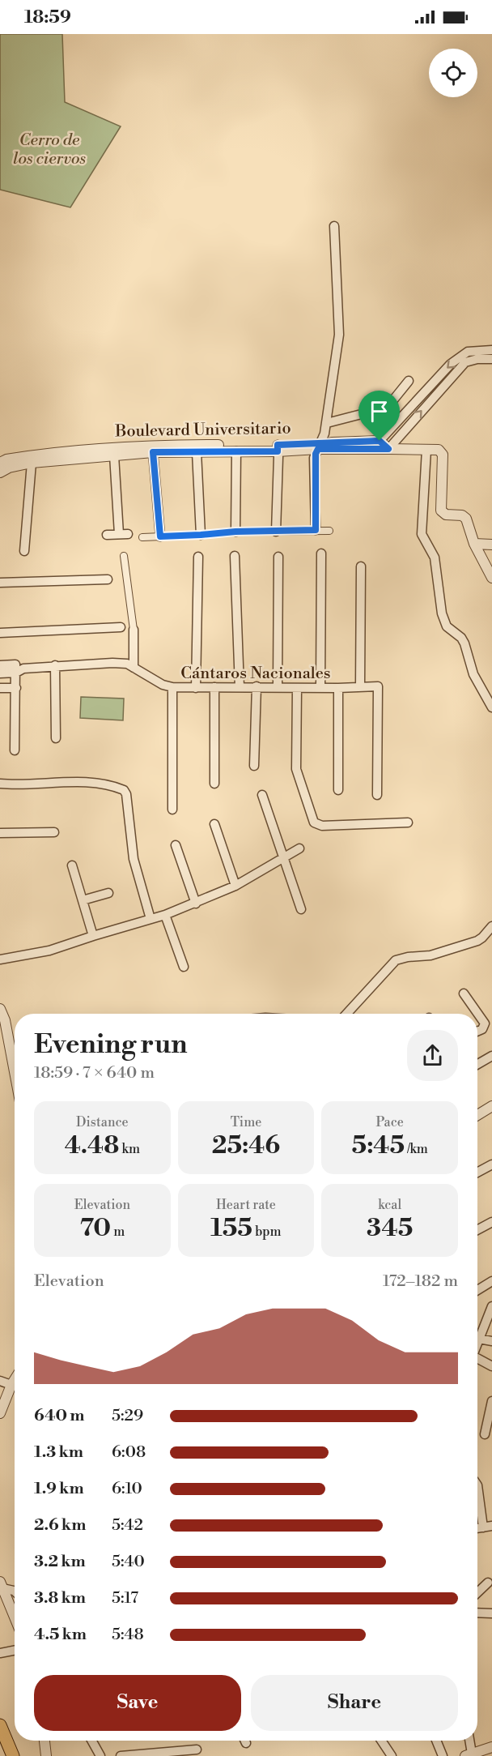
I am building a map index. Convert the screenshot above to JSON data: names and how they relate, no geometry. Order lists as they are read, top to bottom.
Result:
{
  "streets": {
    "street": ["Boulevard Universitario", "Cántaros Nacionales"]
  },
  "parks": ["Cerro de los ciervos"],
  "page": {
    "status": "18:59",
    "heading": ["Evening run", "18:59 · 7 × 640 m"],
    "stats": [
      ["Distance", "4.48 km"],
      ["Time", "25:46"],
      ["Pace", "5:45 /km"],
      ["Elevation", "70 m"],
      ["Heart rate", "155 bpm"],
      ["kcal", "345"]
    ],
    "chart": ["Elevation", "172–182 m"],
    "list": [
      {
        "name": "640 m",
        "note": "5:29"
      },
      {
        "name": "1.3 km",
        "note": "6:08"
      },
      {
        "name": "1.9 km",
        "note": "6:10"
      },
      {
        "name": "2.6 km",
        "note": "5:42"
      },
      {
        "name": "3.2 km",
        "note": "5:40"
      },
      {
        "name": "3.8 km",
        "note": "5:17"
      },
      {
        "name": "4.5 km",
        "note": "5:48"
      }
    ],
    "buttons": ["Save", "Share"]
  }
}
